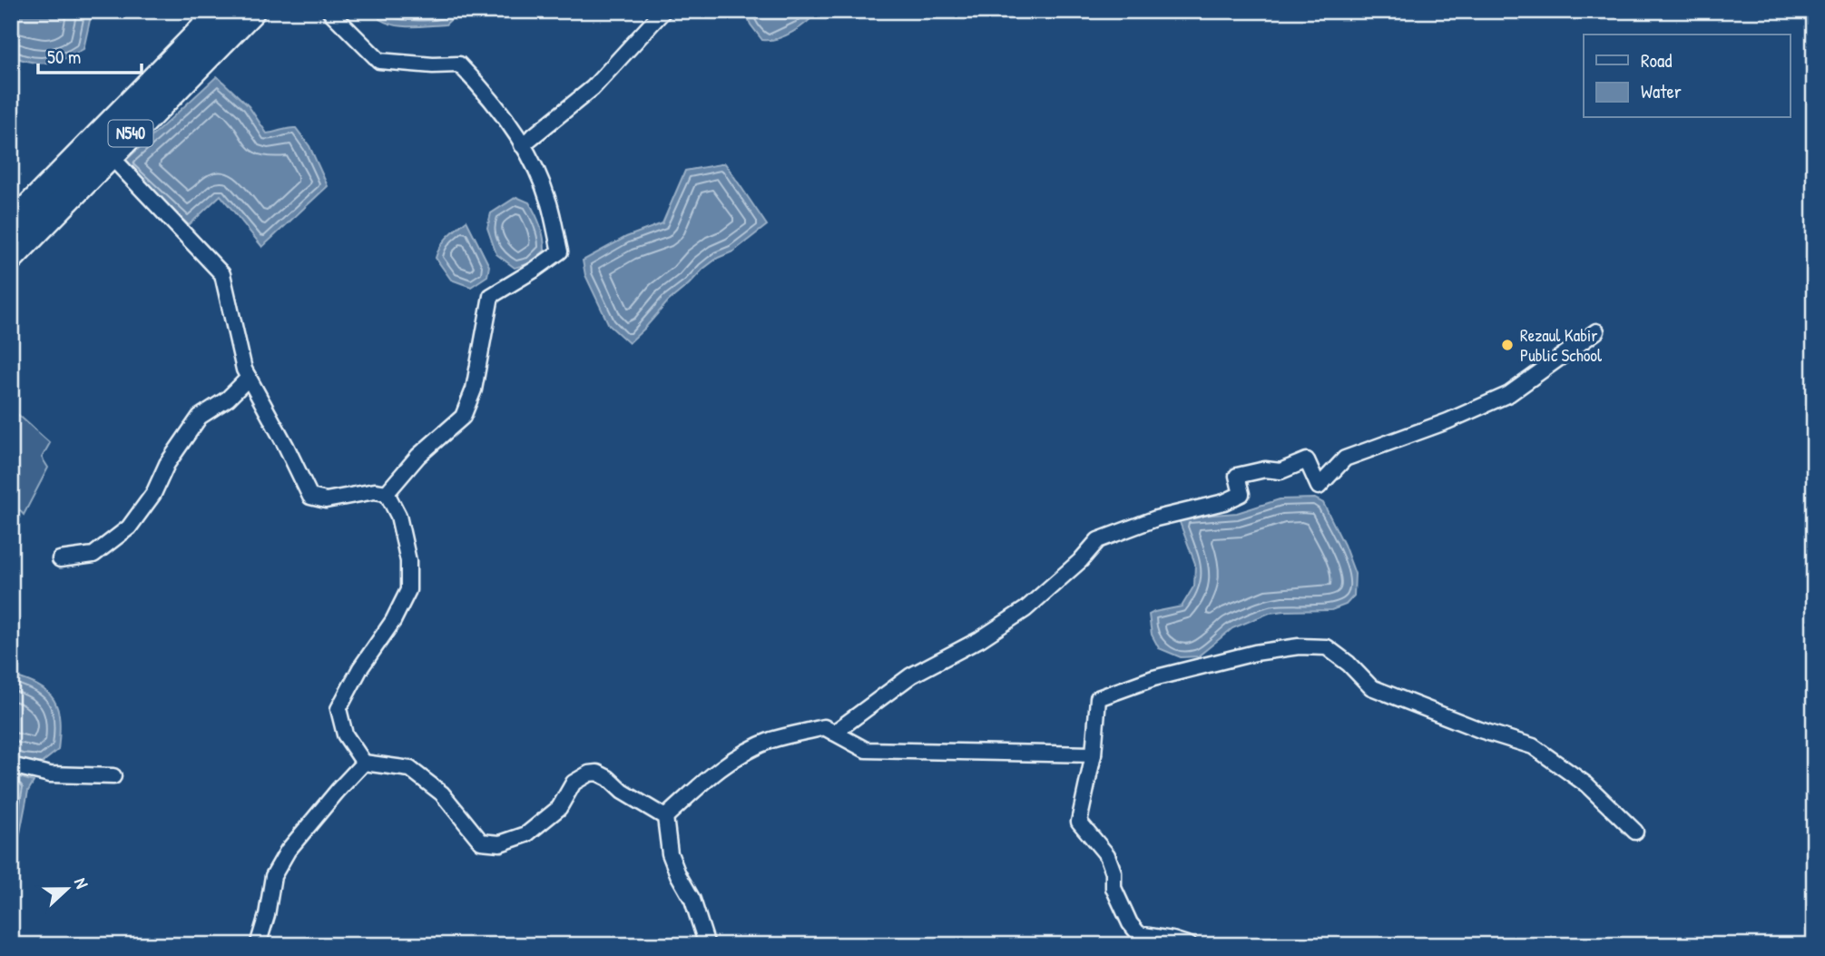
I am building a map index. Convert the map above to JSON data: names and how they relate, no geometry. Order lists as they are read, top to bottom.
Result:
{
  "streets": {
    "highway": ["N540"]
  },
  "places": ["Rezaul Kabir Public School"],
  "legend": ["Road", "Water"],
  "scale_bar": "50 m",
  "north": "right"
}
